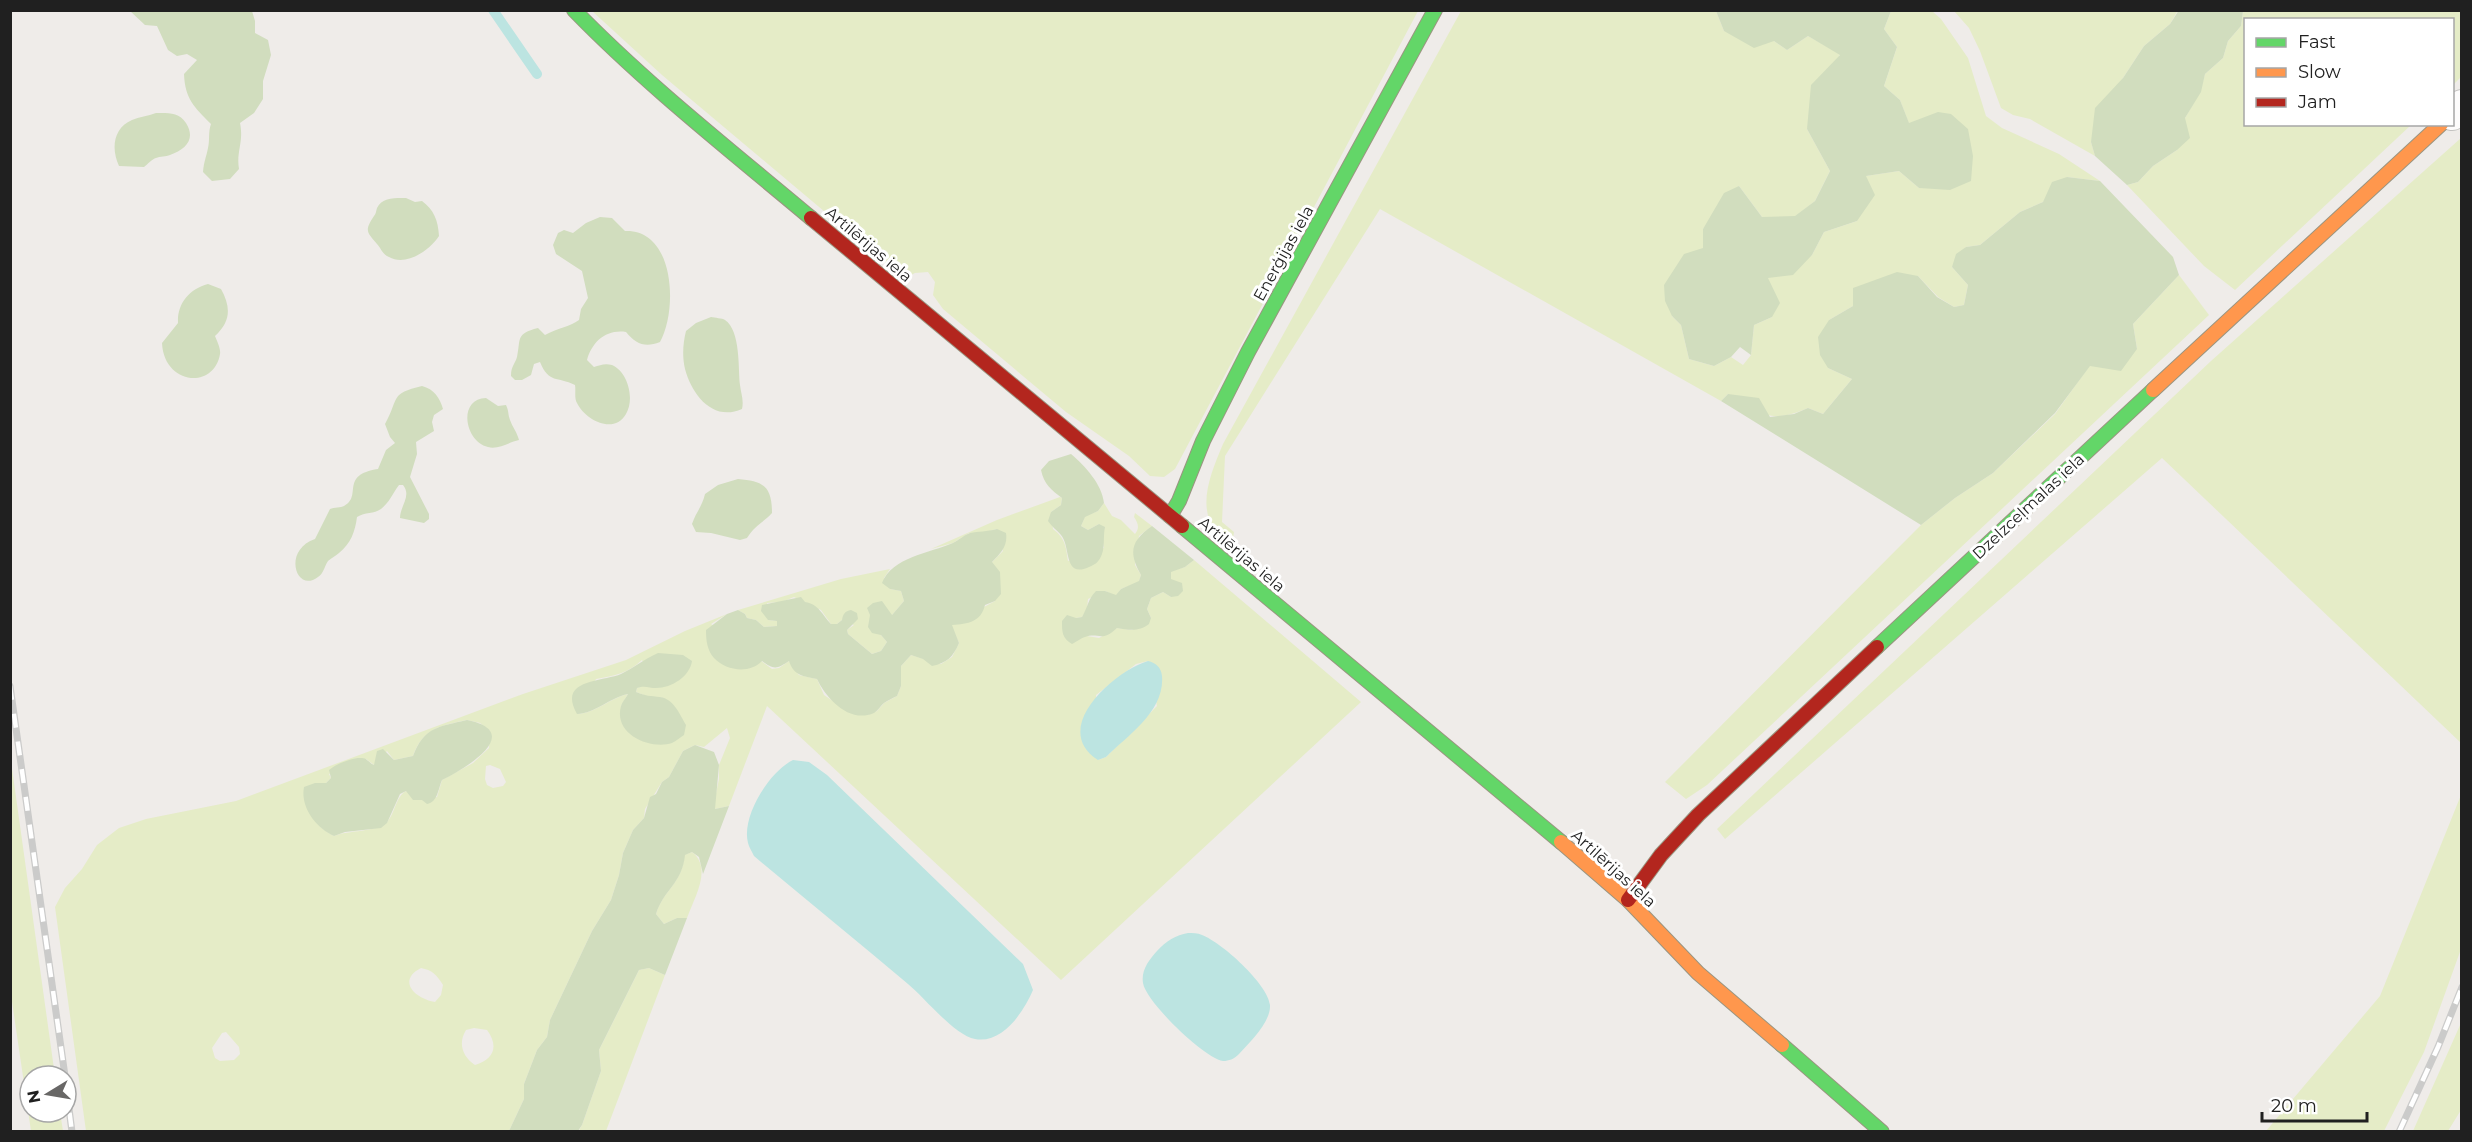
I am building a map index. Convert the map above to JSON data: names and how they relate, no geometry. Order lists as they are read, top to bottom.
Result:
{
  "streets": {
    "street": ["Artilērijas iela", "Enerģijas iela", "Dzelzceļmalas iela"]
  },
  "crossings": [
    ["Artilērijas iela", "Enerģijas iela"],
    ["Artilērijas iela", "Dzelzceļmalas iela"]
  ],
  "legend": ["Fast", "Slow", "Jam"],
  "scale_bar": "20 m",
  "north": "left"
}
